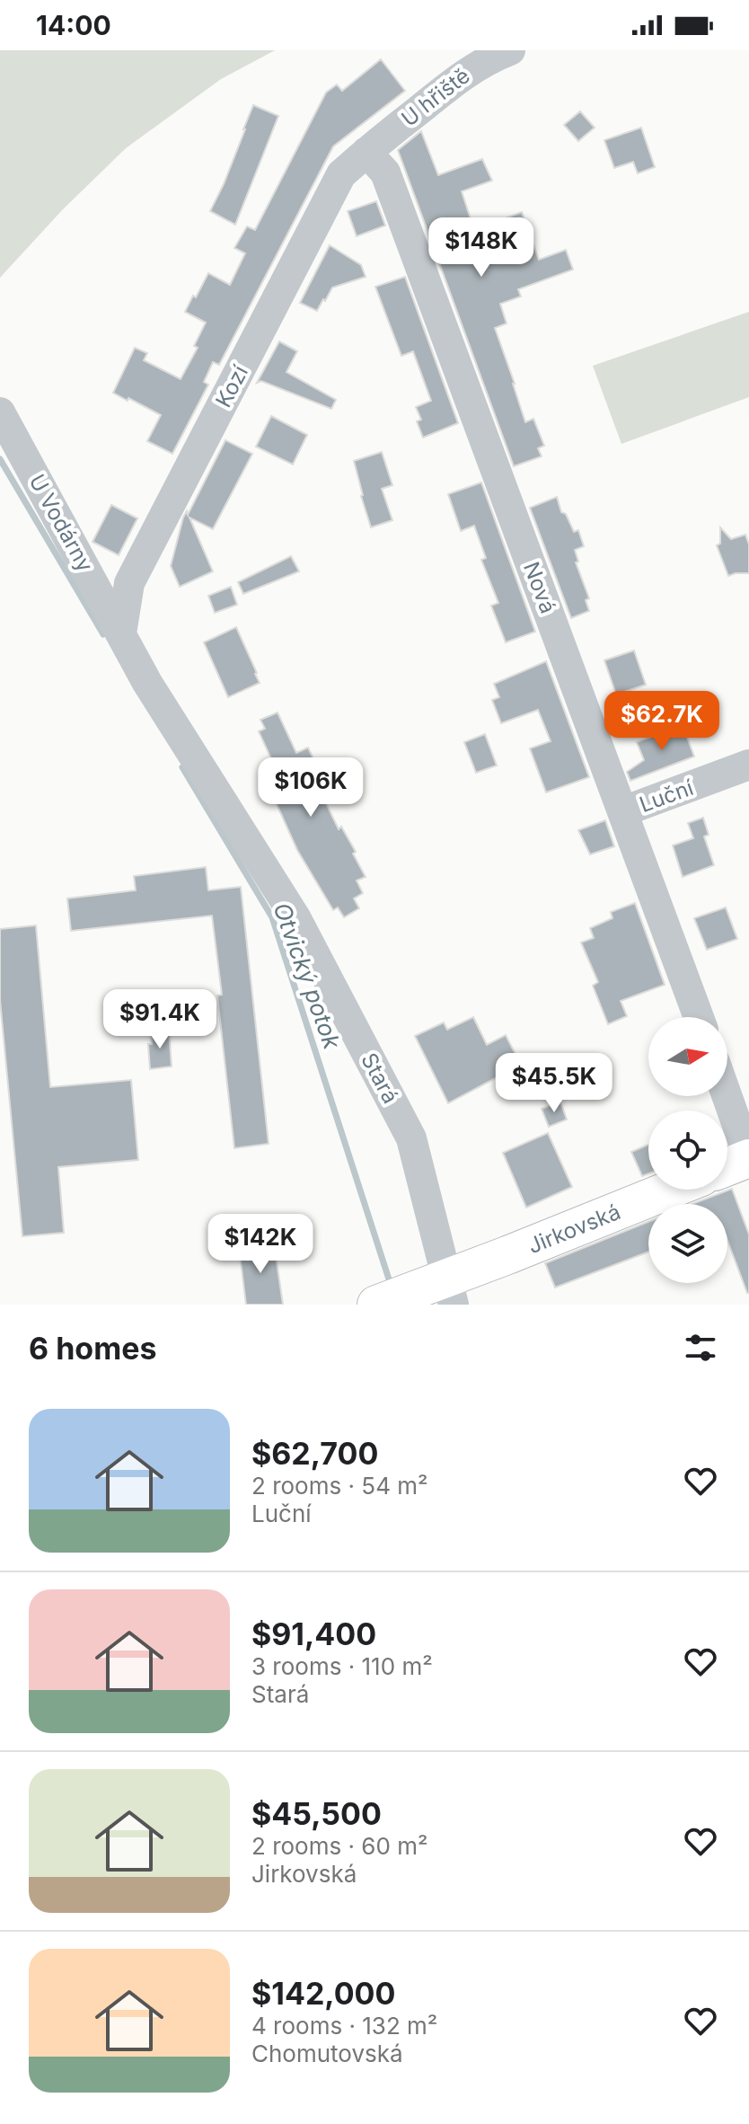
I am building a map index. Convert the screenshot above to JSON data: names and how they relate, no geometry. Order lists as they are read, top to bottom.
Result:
{
  "streets": {
    "main road": ["Jirkovská"],
    "street": [
      "U hřiště",
      "Kozí",
      "U Vodárny",
      "Nová",
      "Luční",
      "Stará"
    ]
  },
  "crossings": [
    ["U hřiště", "Kozí"],
    ["U hřiště", "Nová"],
    ["Kozí", "U Vodárny"],
    ["Kozí", "Nová"],
    ["Kozí", "Stará"],
    ["U Vodárny", "Stará"],
    ["Nová", "Luční"],
    ["Stará", "Jirkovská"]
  ],
  "water": ["Otvický potok"],
  "north": "right",
  "page": {
    "status": "14:00",
    "price": [
      "$148K",
      "$62.7K",
      "$106K",
      "$91.4K",
      "$45.5K",
      "$142K"
    ],
    "heading": "6 homes",
    "list": [
      {
        "name": "$62,700",
        "note": "2 rooms · 54 m² · Luční"
      },
      {
        "name": "$91,400",
        "note": "3 rooms · 110 m² · Stará"
      },
      {
        "name": "$45,500",
        "note": "2 rooms · 60 m² · Jirkovská"
      },
      {
        "name": "$142,000",
        "note": "4 rooms · 132 m² · Chomutovská"
      }
    ]
  }
}
